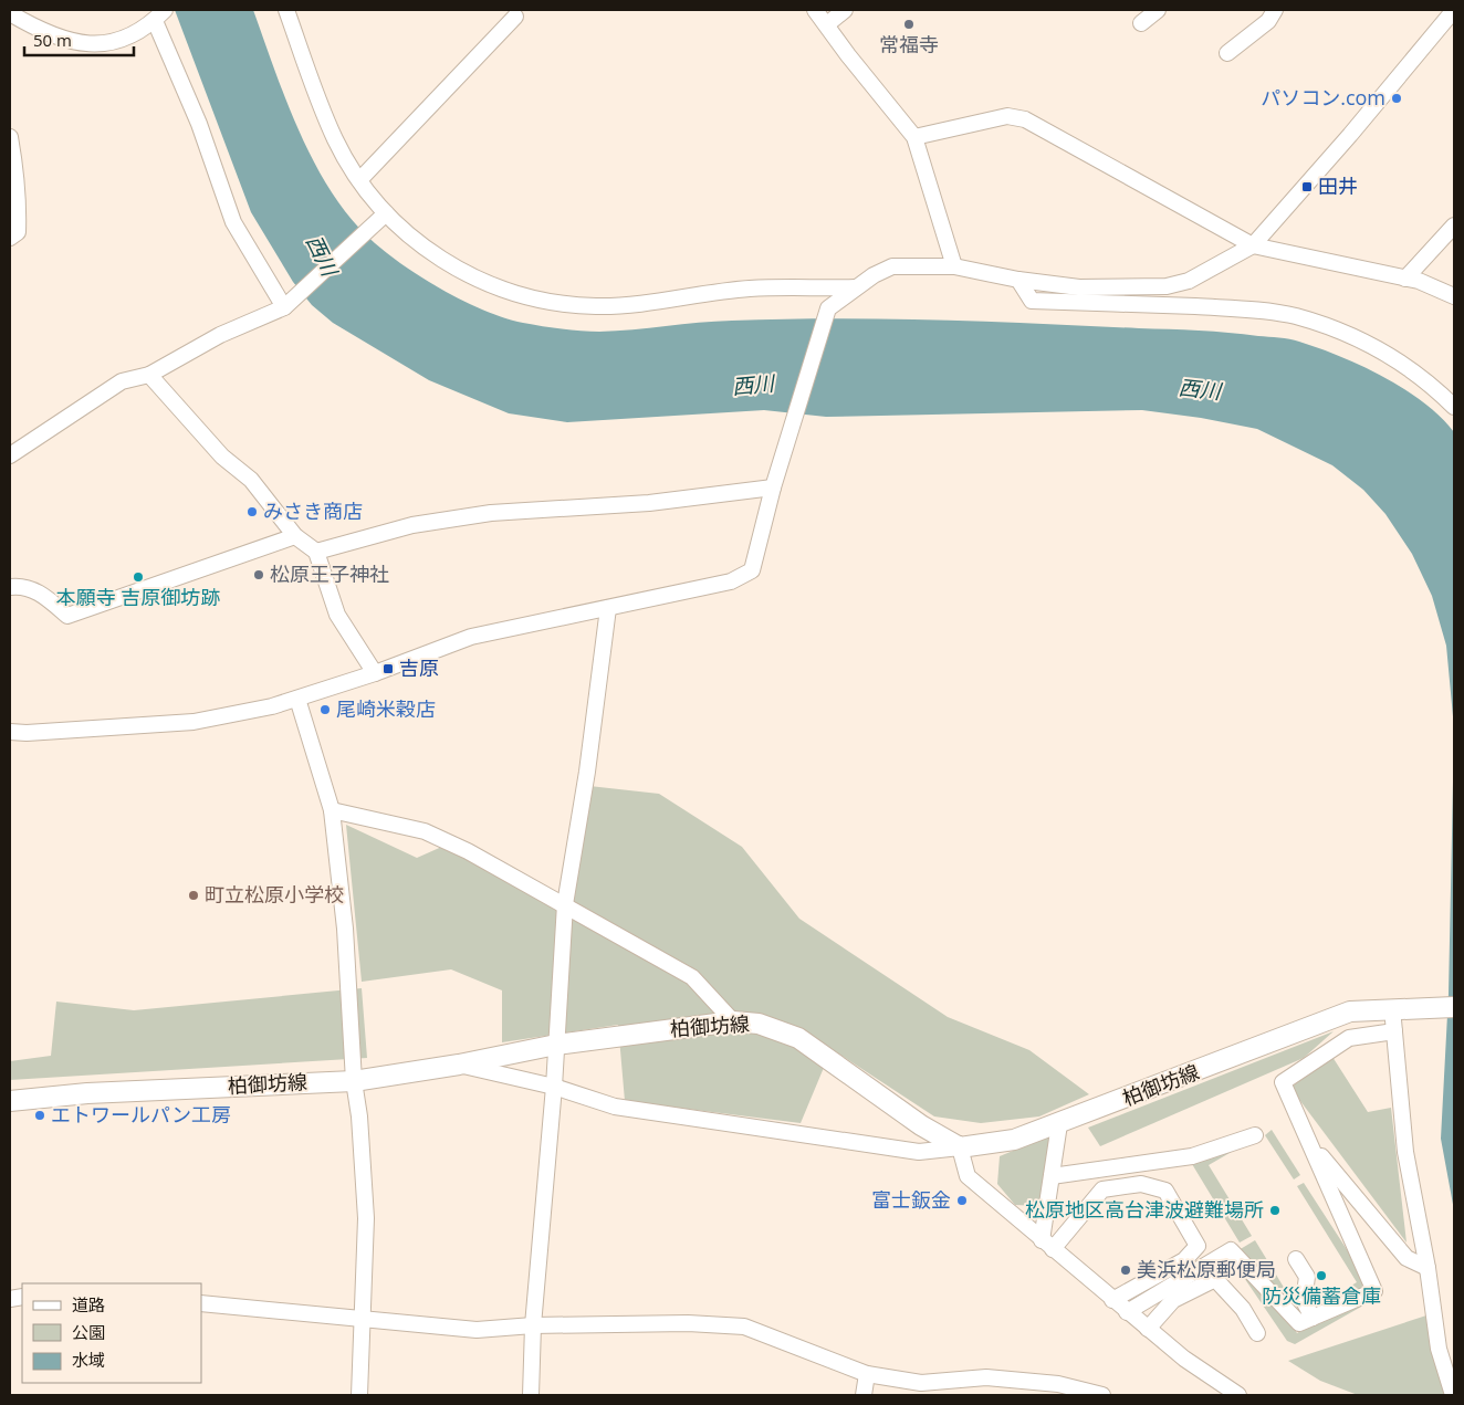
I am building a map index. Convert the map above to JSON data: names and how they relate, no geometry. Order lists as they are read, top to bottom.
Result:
{
  "streets": {
    "main road": ["柏御坊線"]
  },
  "water": ["西川"],
  "places": {
    "other": [
      "常福寺",
      "パソコン.com",
      "みさき商店",
      "松原王子神社",
      "本願寺 吉原御坊跡",
      "尾崎米穀店",
      "町立松原小学校",
      "エトワールパン工房",
      "富士鈑金",
      "松原地区高台津波避難場所",
      "美浜松原郵便局",
      "防災備蓄倉庫"
    ],
    "transit": ["田井", "吉原"]
  },
  "legend": ["道路", "公園", "水域"],
  "scale_bar": "50 m"
}
